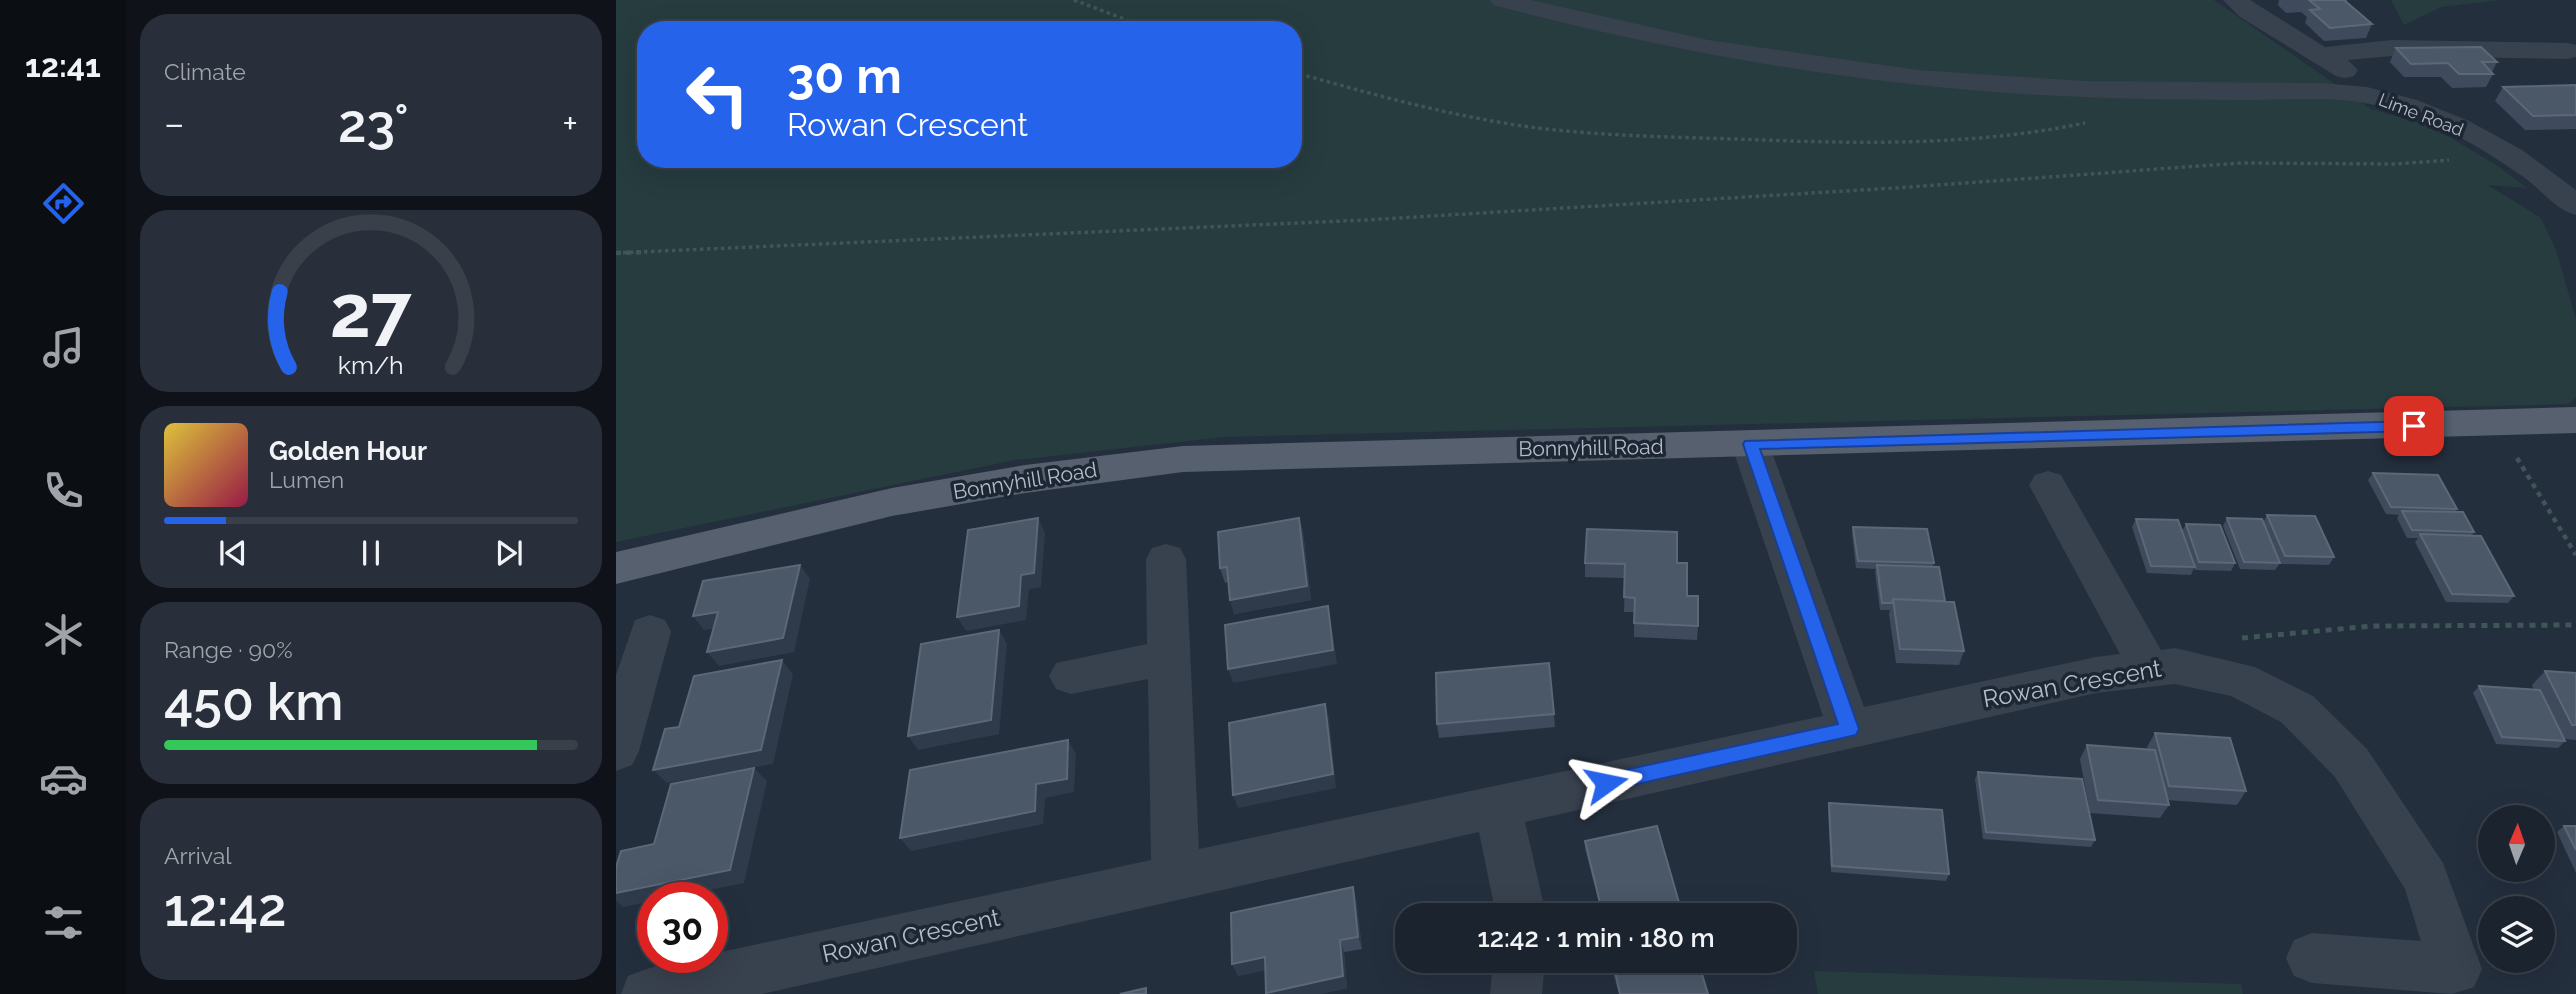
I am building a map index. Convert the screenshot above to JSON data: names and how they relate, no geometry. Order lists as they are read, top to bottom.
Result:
{
  "streets": {
    "main road": ["Bonnyhill Road"],
    "street": ["Lime Road", "Rowan Crescent"]
  },
  "north": "top",
  "page": {
    "tabs": "12:41",
    "tile": [
      "Climate",
      ["Range · 90%", "450 km"],
      ["Arrival", "12:42"]
    ],
    "turn": ["30 m", "Rowan Crescent"],
    "heat": ["−", "23°", "+"],
    "song": ["Golden Hour", "Lumen"],
    "limit": "30",
    "trip": "12:42 · 1 min · 180 m",
    "gauge": ["27", "km/h"]
  }
}
